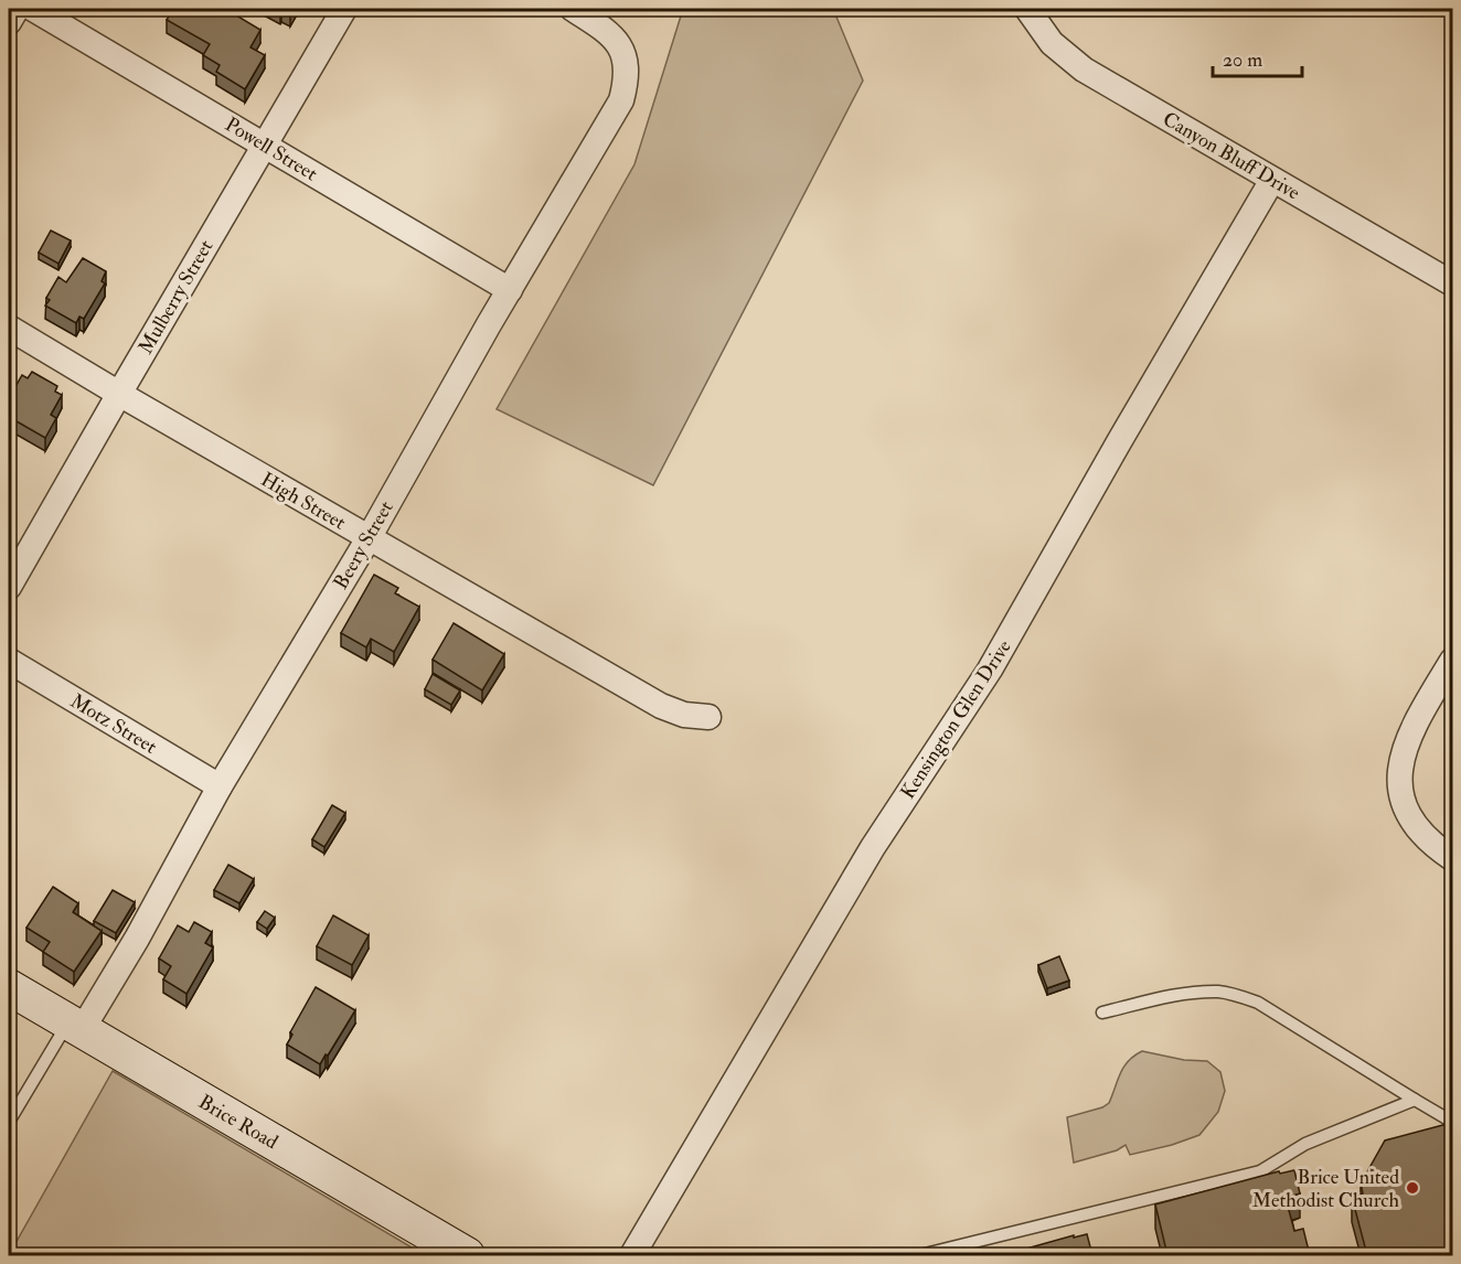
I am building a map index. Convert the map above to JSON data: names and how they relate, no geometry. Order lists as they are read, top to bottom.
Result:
{
  "streets": {
    "main road": ["Brice Road"],
    "street": [
      "Powell Street",
      "Canyon Bluff Drive",
      "Mulberry Street",
      "High Street",
      "Beery Street",
      "Kensington Glen Drive",
      "Motz Street"
    ]
  },
  "crossings": [
    ["Powell Street", "Mulberry Street"],
    ["Powell Street", "Beery Street"],
    ["Canyon Bluff Drive", "Kensington Glen Drive"],
    ["Mulberry Street", "High Street"],
    ["High Street", "Beery Street"],
    ["Beery Street", "Motz Street"],
    ["Beery Street", "Brice Road"]
  ],
  "places": ["Brice United Methodist Church"],
  "scale_bar": "20 m"
}
